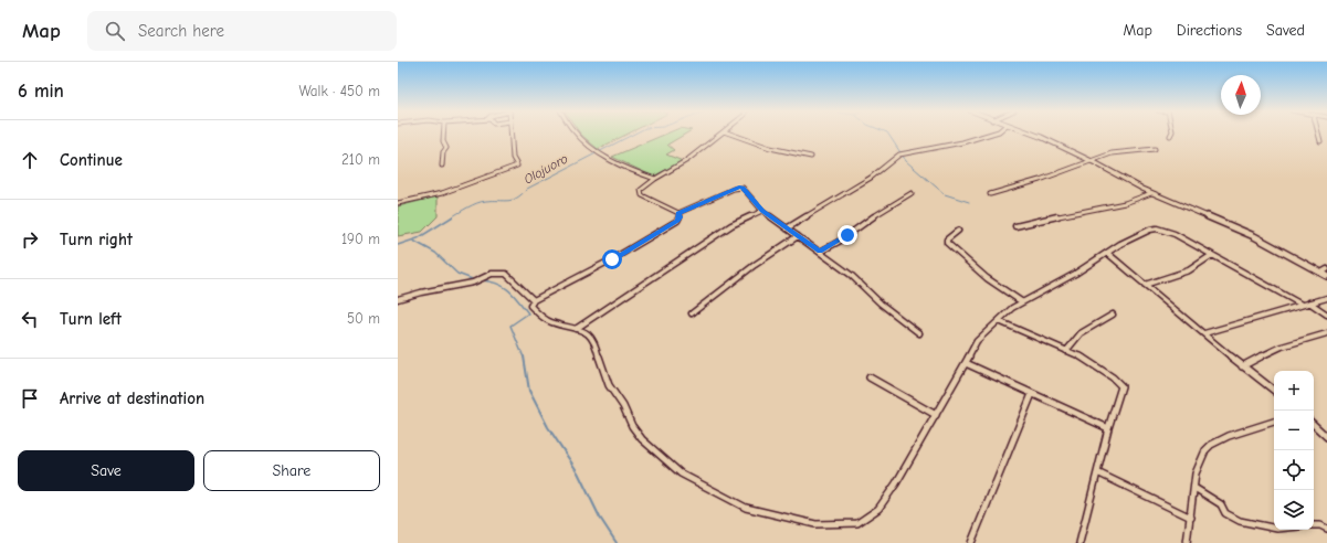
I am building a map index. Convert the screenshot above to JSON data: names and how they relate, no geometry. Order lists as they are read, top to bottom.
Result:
{
  "water": ["Olojuoro"],
  "north": "top",
  "page": {
    "header": "Map",
    "search": "Search here",
    "nav": ["Map", "Directions", "Saved"],
    "heading": ["6 min", "Walk · 450 m"],
    "list": [
      ["Continue", "210 m"],
      ["Turn right", "190 m"],
      ["Turn left", "50 m"],
      "Arrive at destination"
    ],
    "map_buttons": ["+", "−"],
    "buttons": ["Save", "Share"]
  }
}
